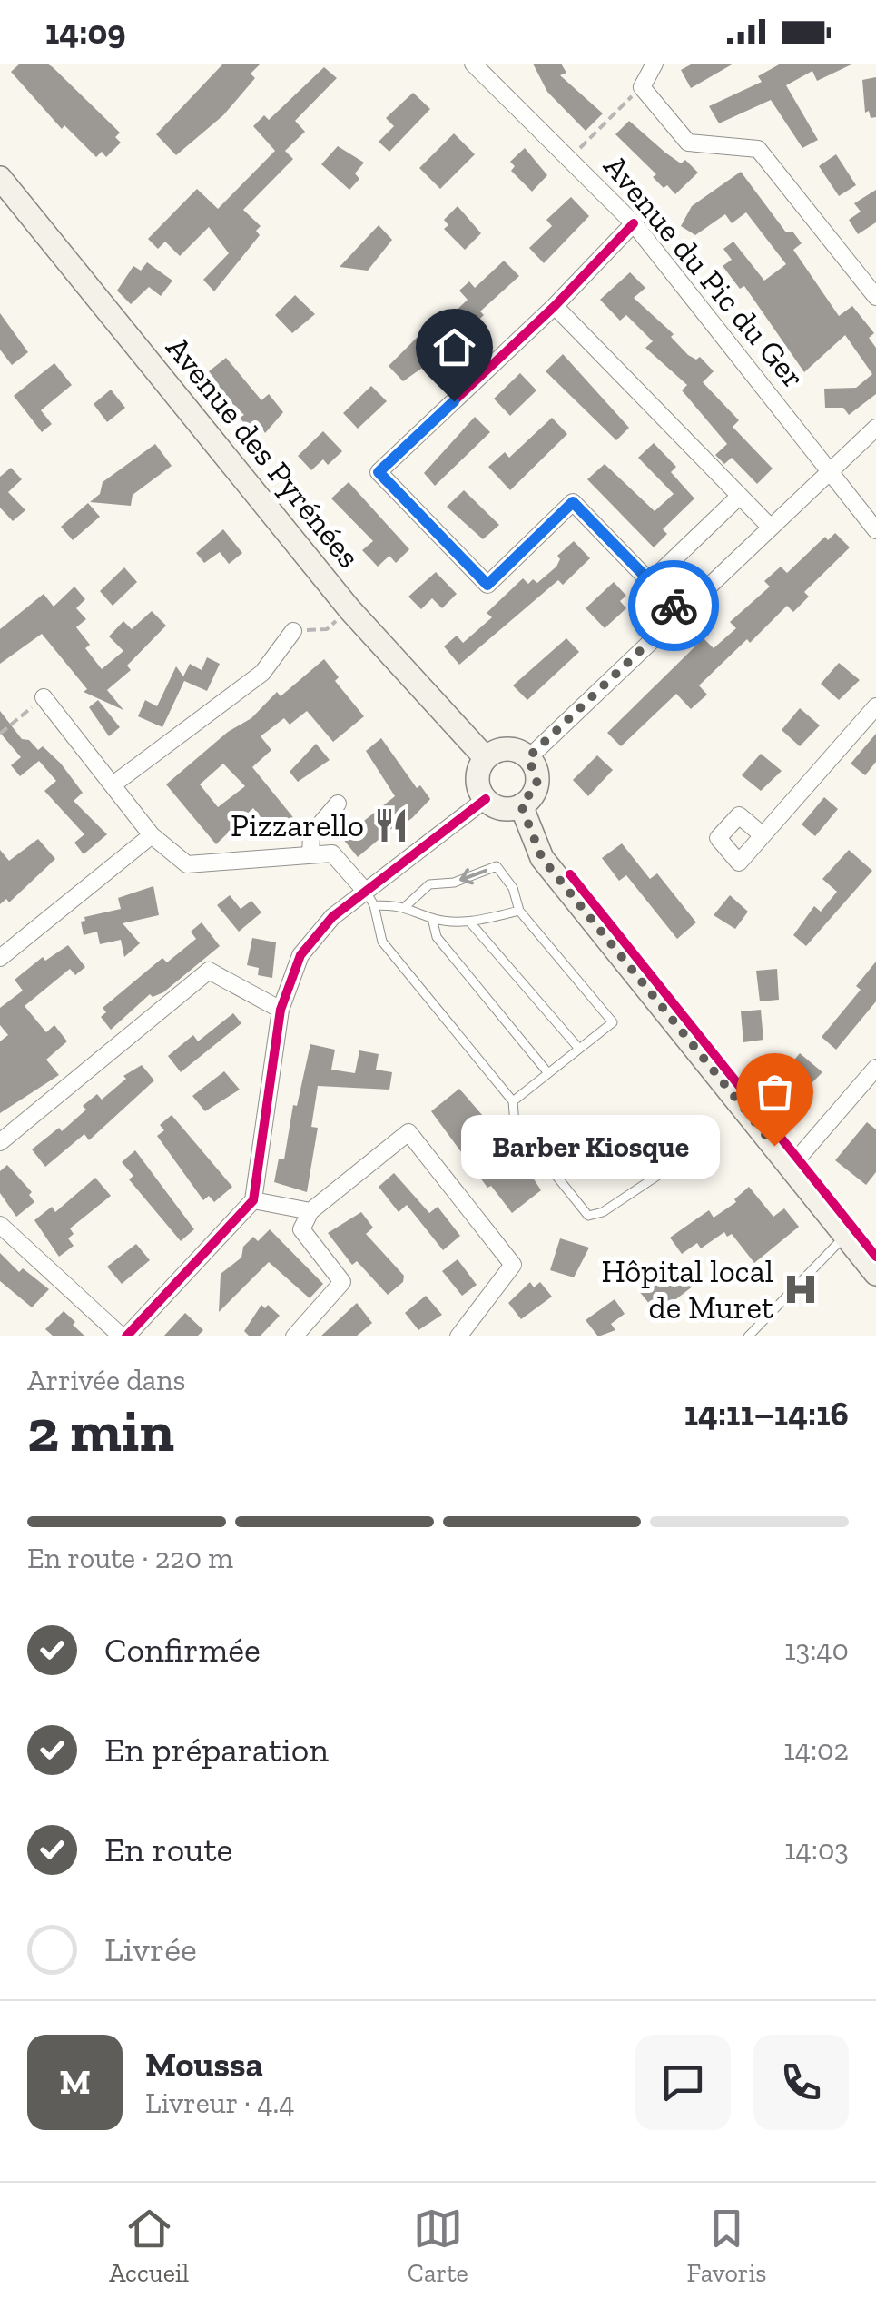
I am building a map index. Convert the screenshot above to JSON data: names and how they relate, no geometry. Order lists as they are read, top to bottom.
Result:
{
  "streets": {
    "main road": ["Avenue des Pyrénées"],
    "street": ["Avenue du Pic du Ger"]
  },
  "places": {
    "restaurant": ["Pizzarello"],
    "other": ["Barber Kiosque"],
    "hospital": ["Hôpital local de Muret"]
  },
  "page": {
    "status": "14:09",
    "bubble": "Barber Kiosque",
    "heading": ["2 min", "Arrivée dans", "14:11–14:16"],
    "panel": ["Moussa", "Livreur · 4.4"],
    "bar": "En route · 220 m",
    "list": [
      ["Confirmée", "13:40"],
      ["En préparation", "14:02"],
      ["En route", "14:03"],
      "Livrée"
    ],
    "round": "M",
    "tabs": ["Accueil", "Carte", "Favoris"]
  }
}
